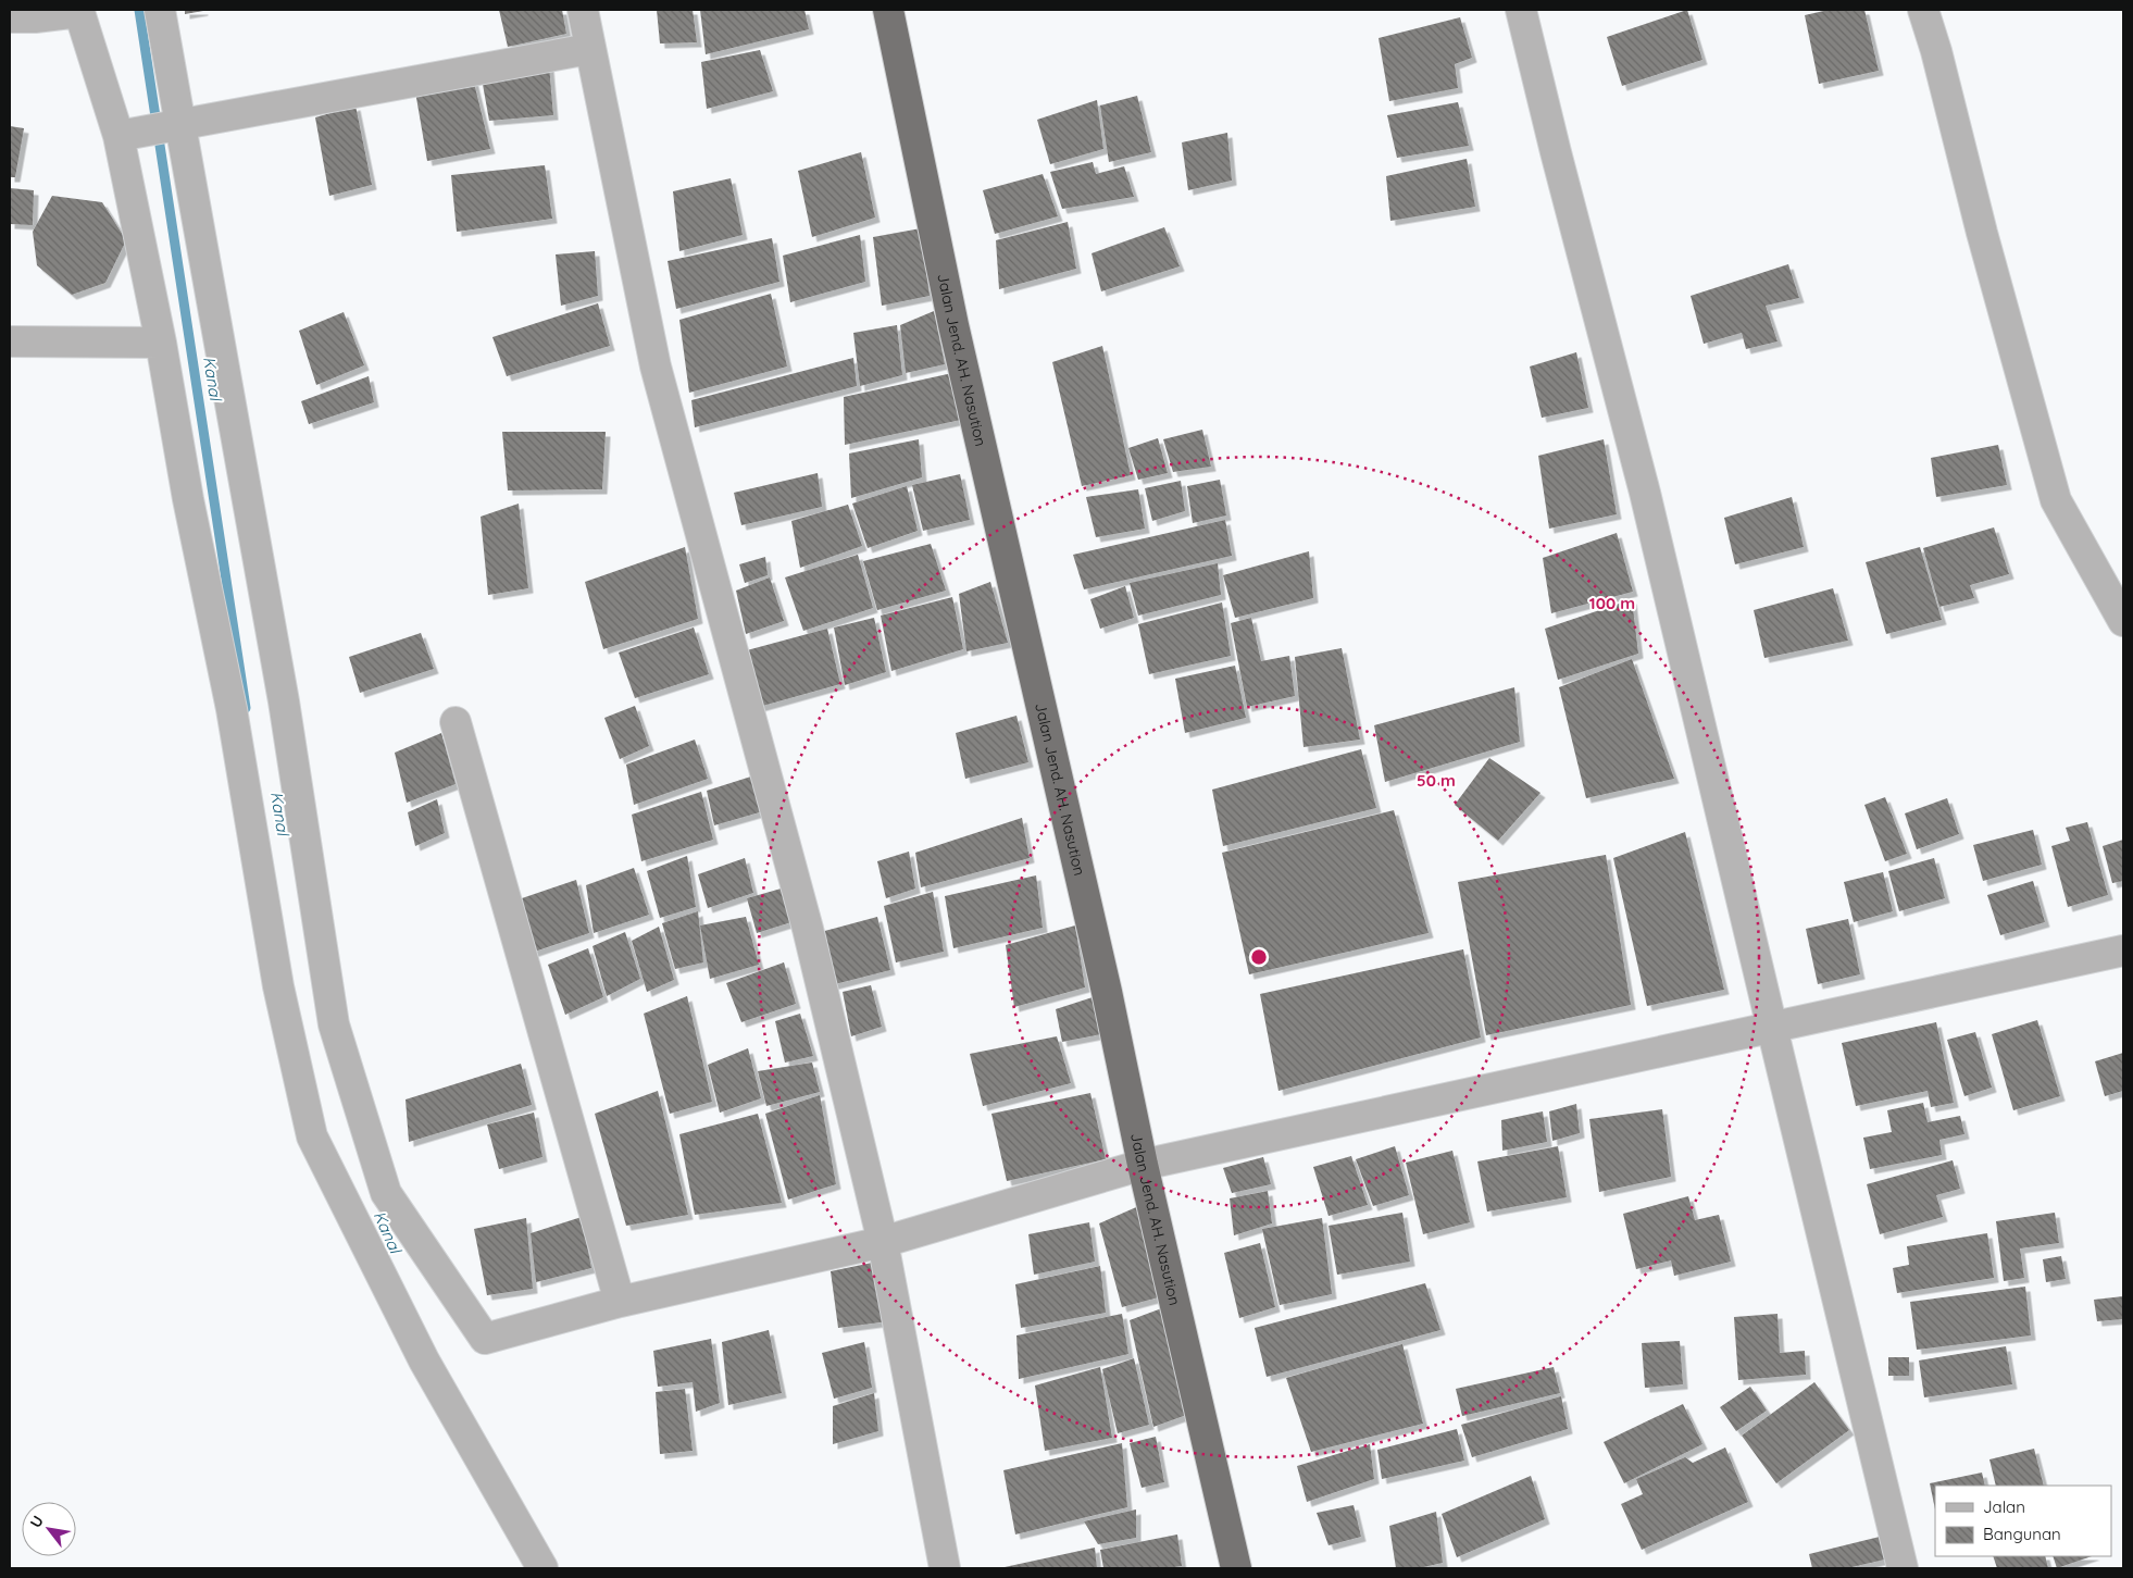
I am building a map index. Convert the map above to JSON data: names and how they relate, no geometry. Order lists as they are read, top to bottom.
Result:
{
  "streets": {
    "highway": ["Jalan Jend. AH. Nasution"]
  },
  "water": ["Kanal"],
  "legend": ["Jalan", "Bangunan"],
  "north": "top left",
  "rings": ["100 m", "50 m"]
}
